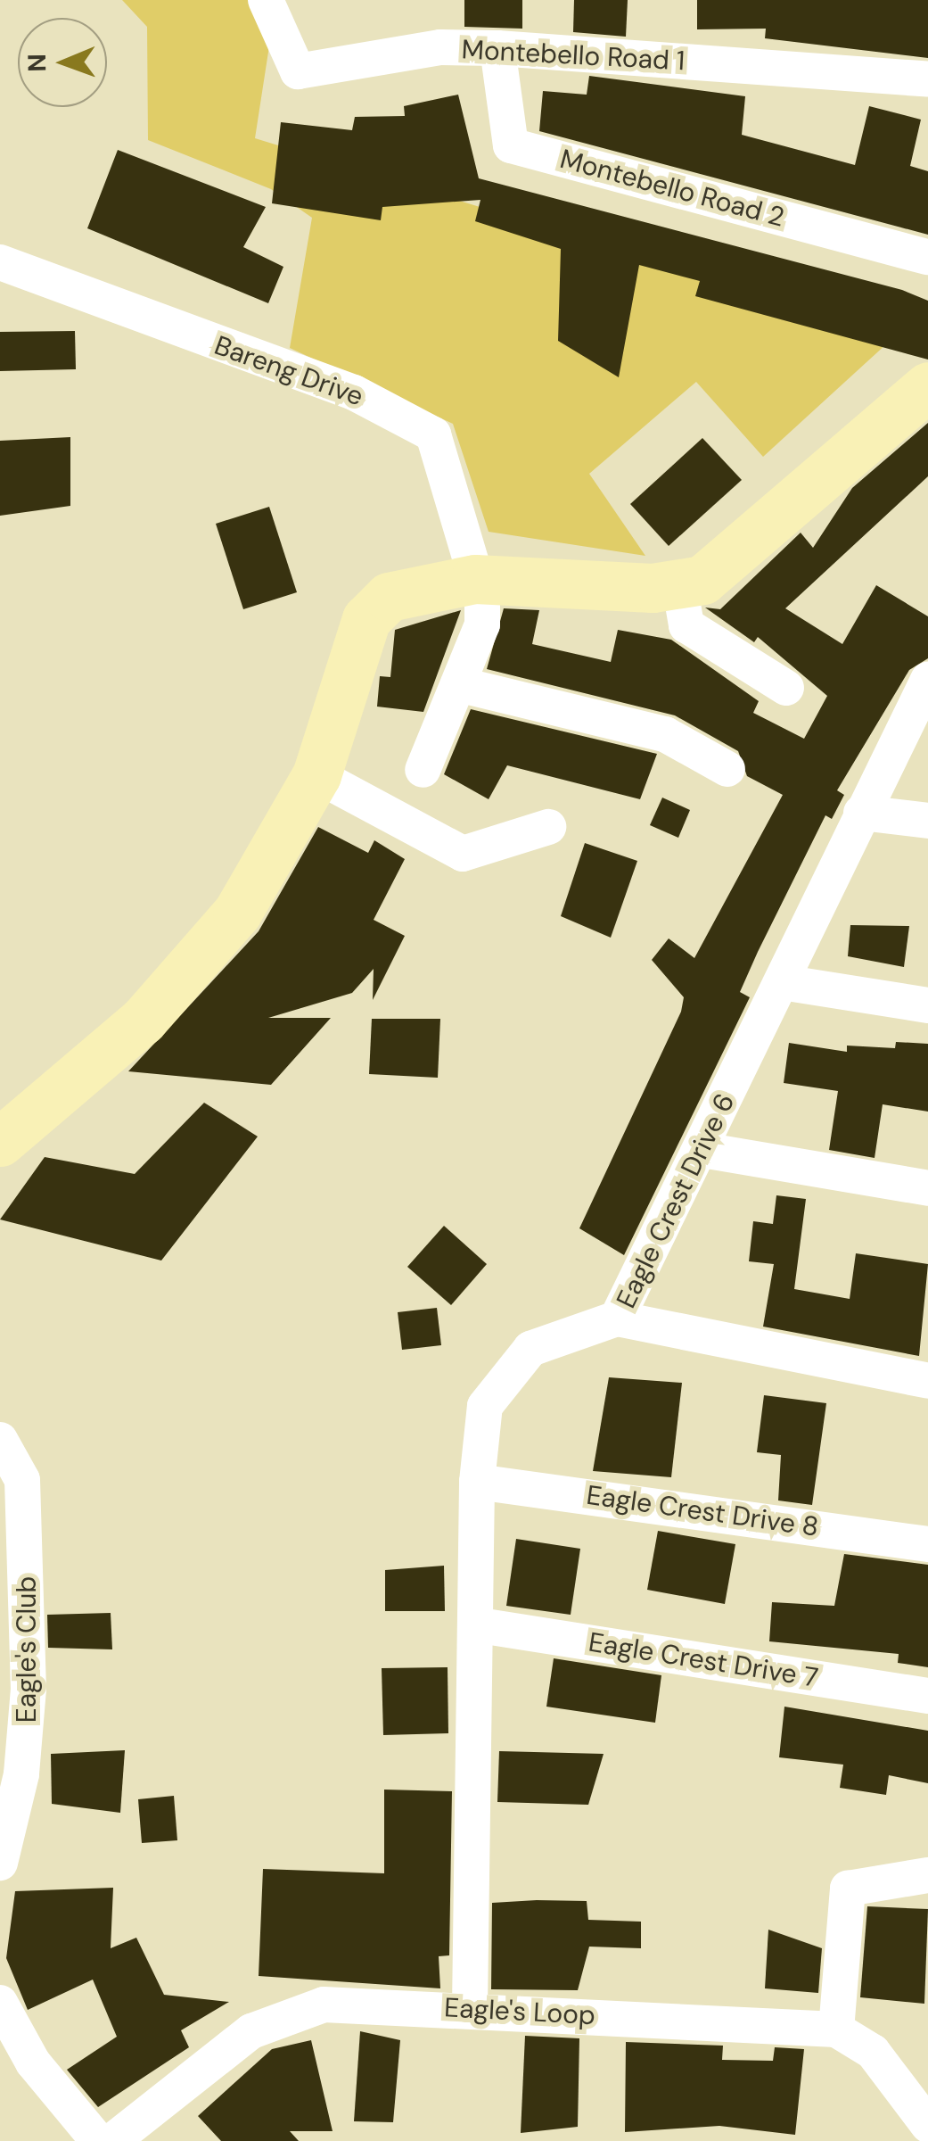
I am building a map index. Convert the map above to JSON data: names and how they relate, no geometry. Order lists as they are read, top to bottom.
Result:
{
  "streets": {
    "street": [
      "Montebello Road 1",
      "Montebello Road 2",
      "Bareng Drive",
      "Eagle Crest Drive 6",
      "Eagle Crest Drive 8",
      "Eagle's Club",
      "Eagle Crest Drive 7",
      "Eagle's Loop"
    ]
  },
  "crossings": [
    ["Montebello Road 1", "Montebello Road 2"],
    ["Eagle Crest Drive 6", "Eagle Crest Drive 8"],
    ["Eagle Crest Drive 6", "Eagle Crest Drive 7"],
    ["Eagle Crest Drive 6", "Eagle's Loop"]
  ],
  "north": "left"
}
